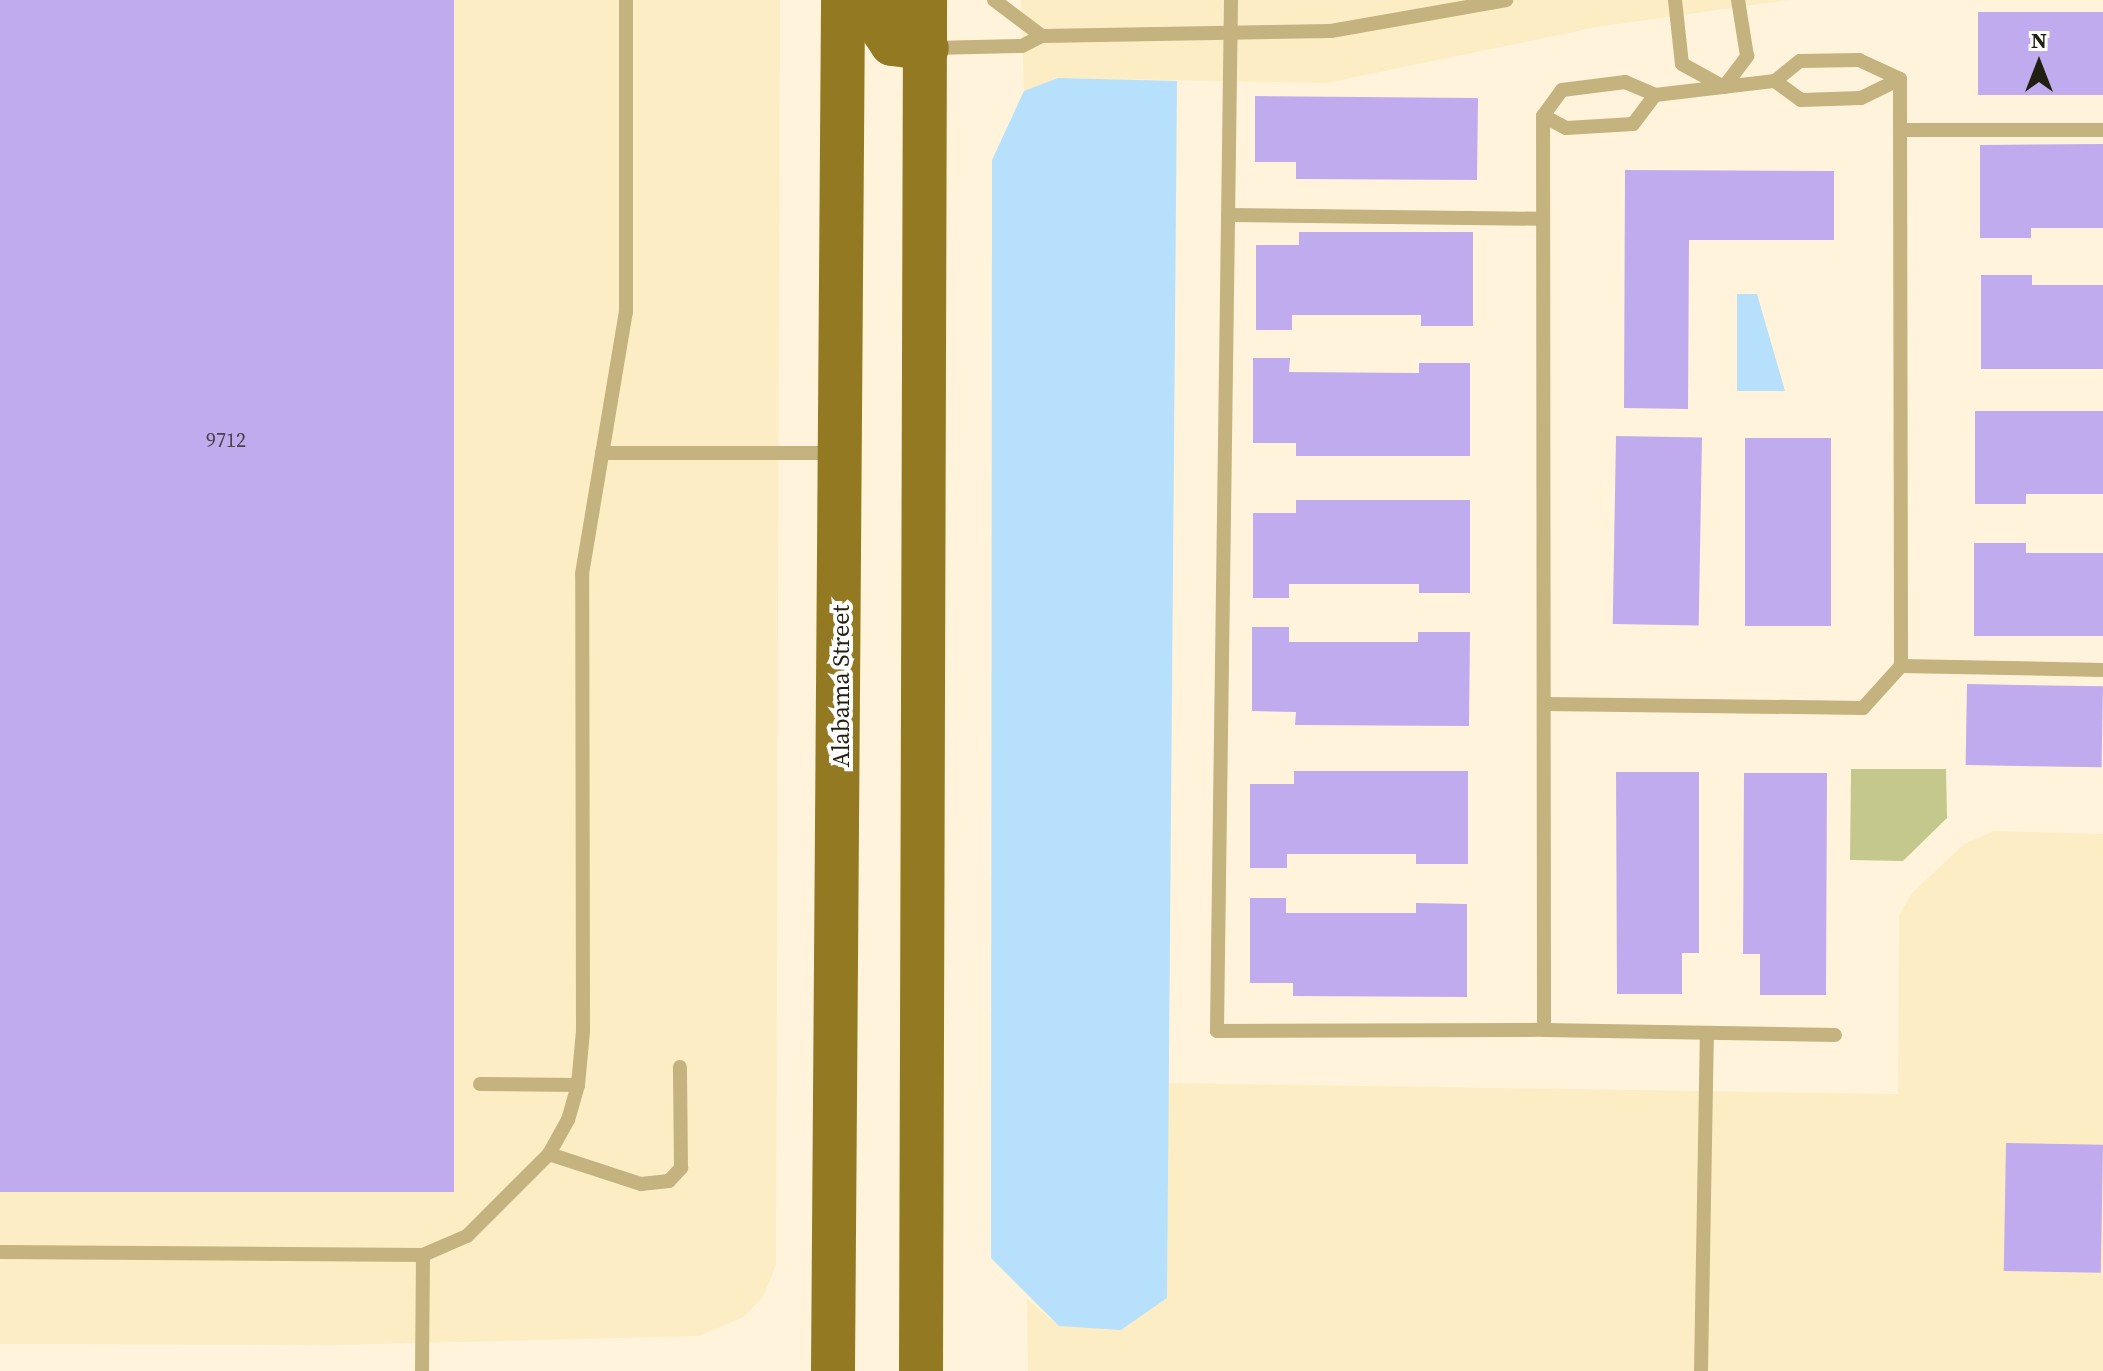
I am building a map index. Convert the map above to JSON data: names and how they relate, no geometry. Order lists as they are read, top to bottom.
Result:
{
  "streets": {
    "main road": ["Alabama Street"]
  },
  "house_numbers": ["9712"],
  "north": "top"
}
